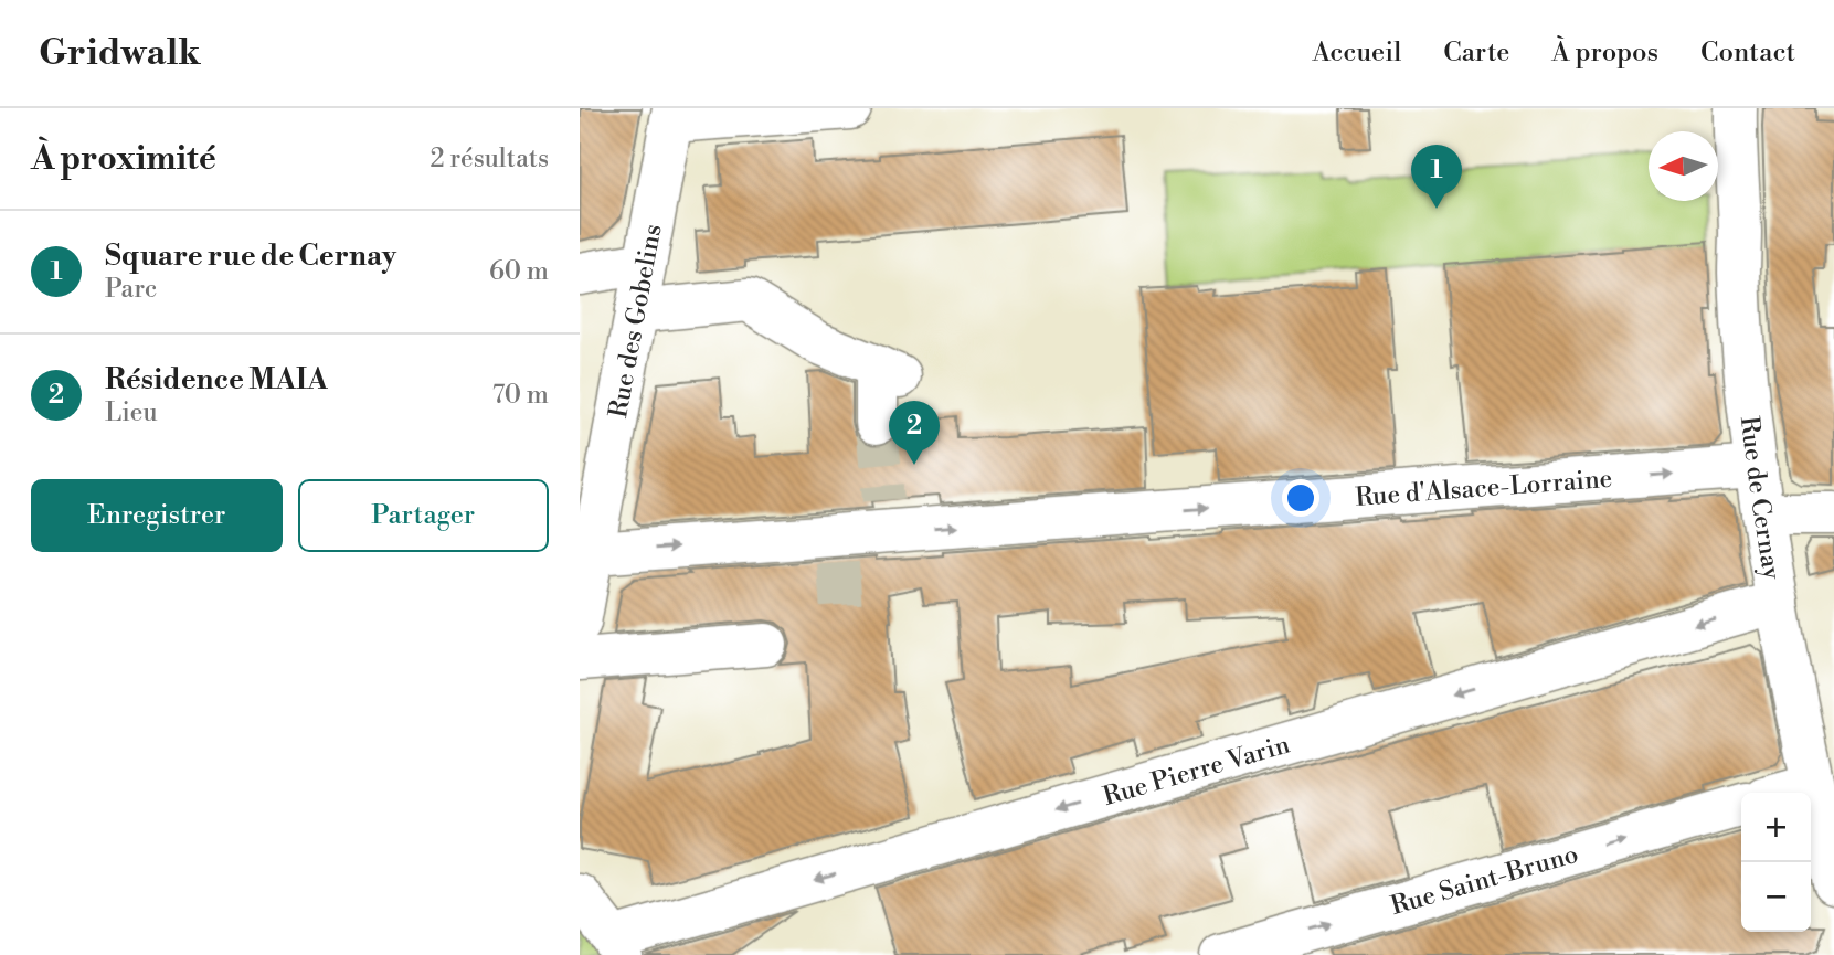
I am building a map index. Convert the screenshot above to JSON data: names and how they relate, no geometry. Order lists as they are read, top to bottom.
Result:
{
  "streets": {
    "street": [
      "Rue des Gobelins",
      "Rue d'Alsace-Lorraine",
      "Rue de Cernay",
      "Rue Pierre Varin",
      "Rue Saint-Bruno"
    ]
  },
  "crossings": [
    ["Rue des Gobelins", "Rue d'Alsace-Lorraine"],
    ["Rue d'Alsace-Lorraine", "Rue de Cernay"],
    ["Rue de Cernay", "Rue Pierre Varin"]
  ],
  "one_way": ["Rue d'Alsace-Lorraine", "Rue Pierre Varin", "Rue Saint-Bruno"],
  "north": "left",
  "page": {
    "header": "Gridwalk",
    "nav": [
      "Accueil",
      "Carte",
      "À propos",
      "Contact"
    ],
    "heading": ["À proximité", "2 résultats"],
    "pins": ["1", "2"],
    "list": [
      {
        "mark": "1",
        "name": "Square rue de Cernay",
        "note": "Parc",
        "value": "60 m"
      },
      {
        "mark": "2",
        "name": "Résidence MAIA",
        "note": "Lieu",
        "value": "70 m"
      }
    ],
    "buttons": ["Enregistrer", "Partager"],
    "map_buttons": ["+", "−"]
  }
}
